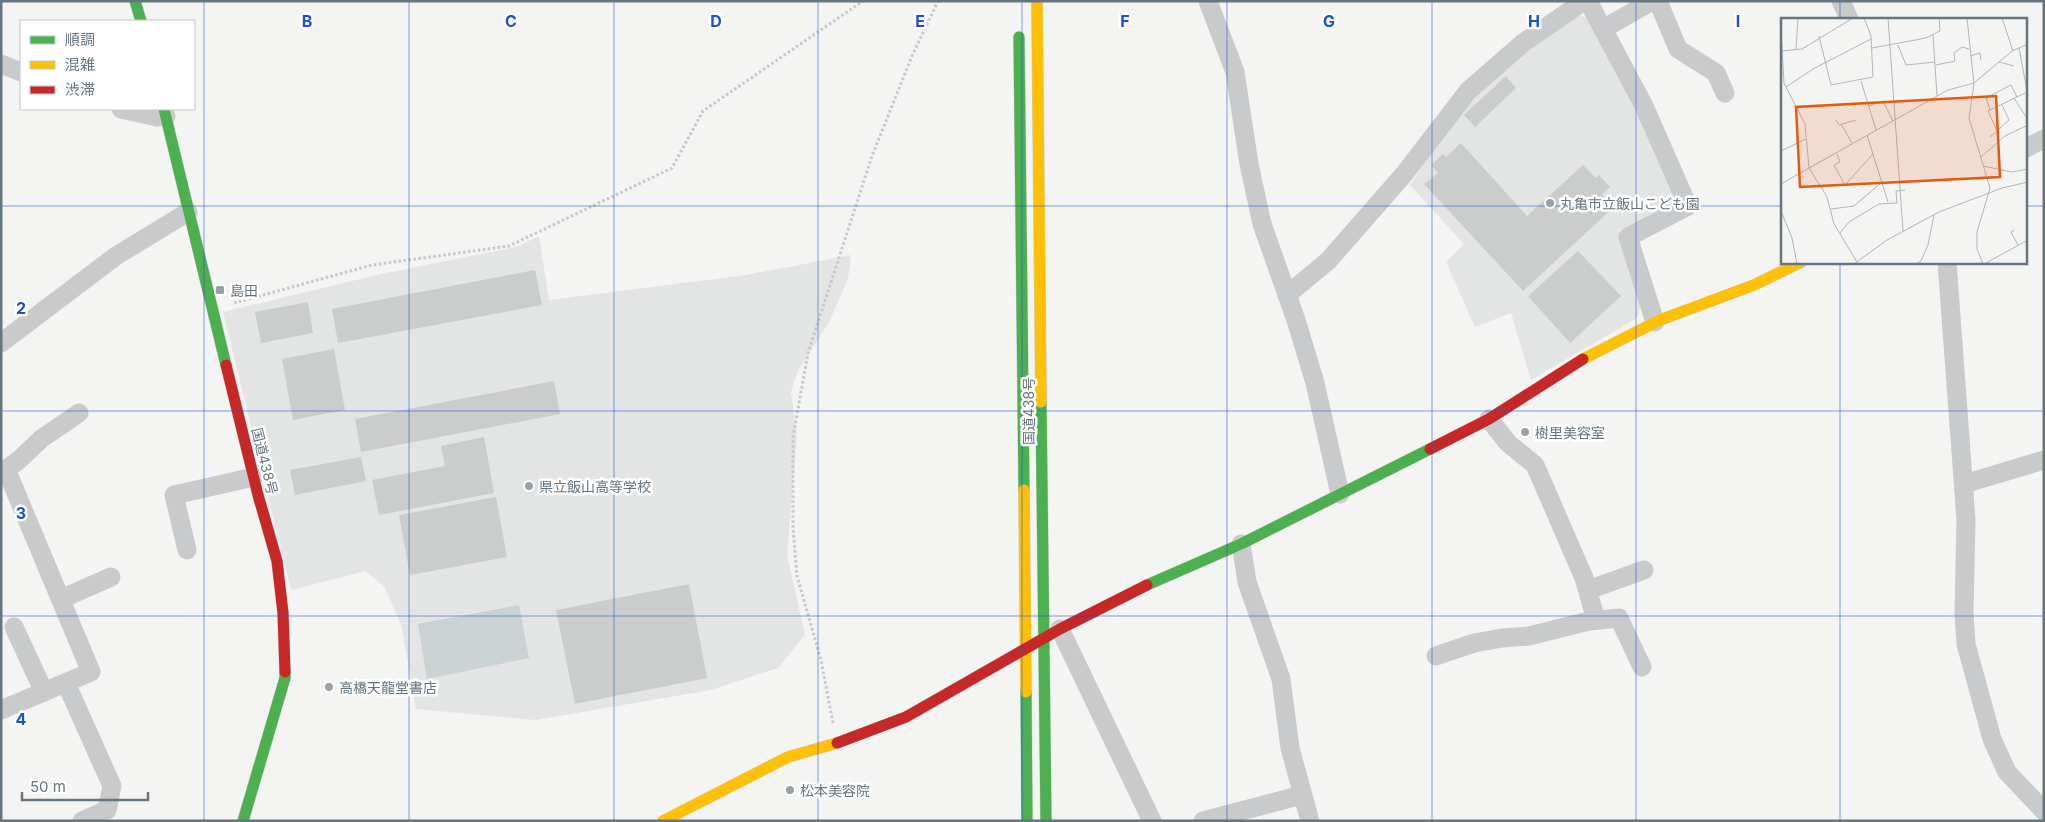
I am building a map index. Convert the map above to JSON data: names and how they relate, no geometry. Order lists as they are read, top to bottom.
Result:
{
  "streets": {
    "main road": ["国道438号"]
  },
  "places": {
    "other": [
      "丸亀市立飯山こども園",
      "樹里美容室",
      "県立飯山高等学校",
      "高橋天龍堂書店",
      "松本美容院"
    ],
    "transit": ["島田"]
  },
  "legend": ["順調", "混雑", "渋滞"],
  "scale_bar": "50 m",
  "grid": {
    "columns": [
      "B",
      "C",
      "D",
      "E",
      "F",
      "G",
      "H",
      "I"
    ],
    "rows": ["2", "3", "4"]
  }
}
